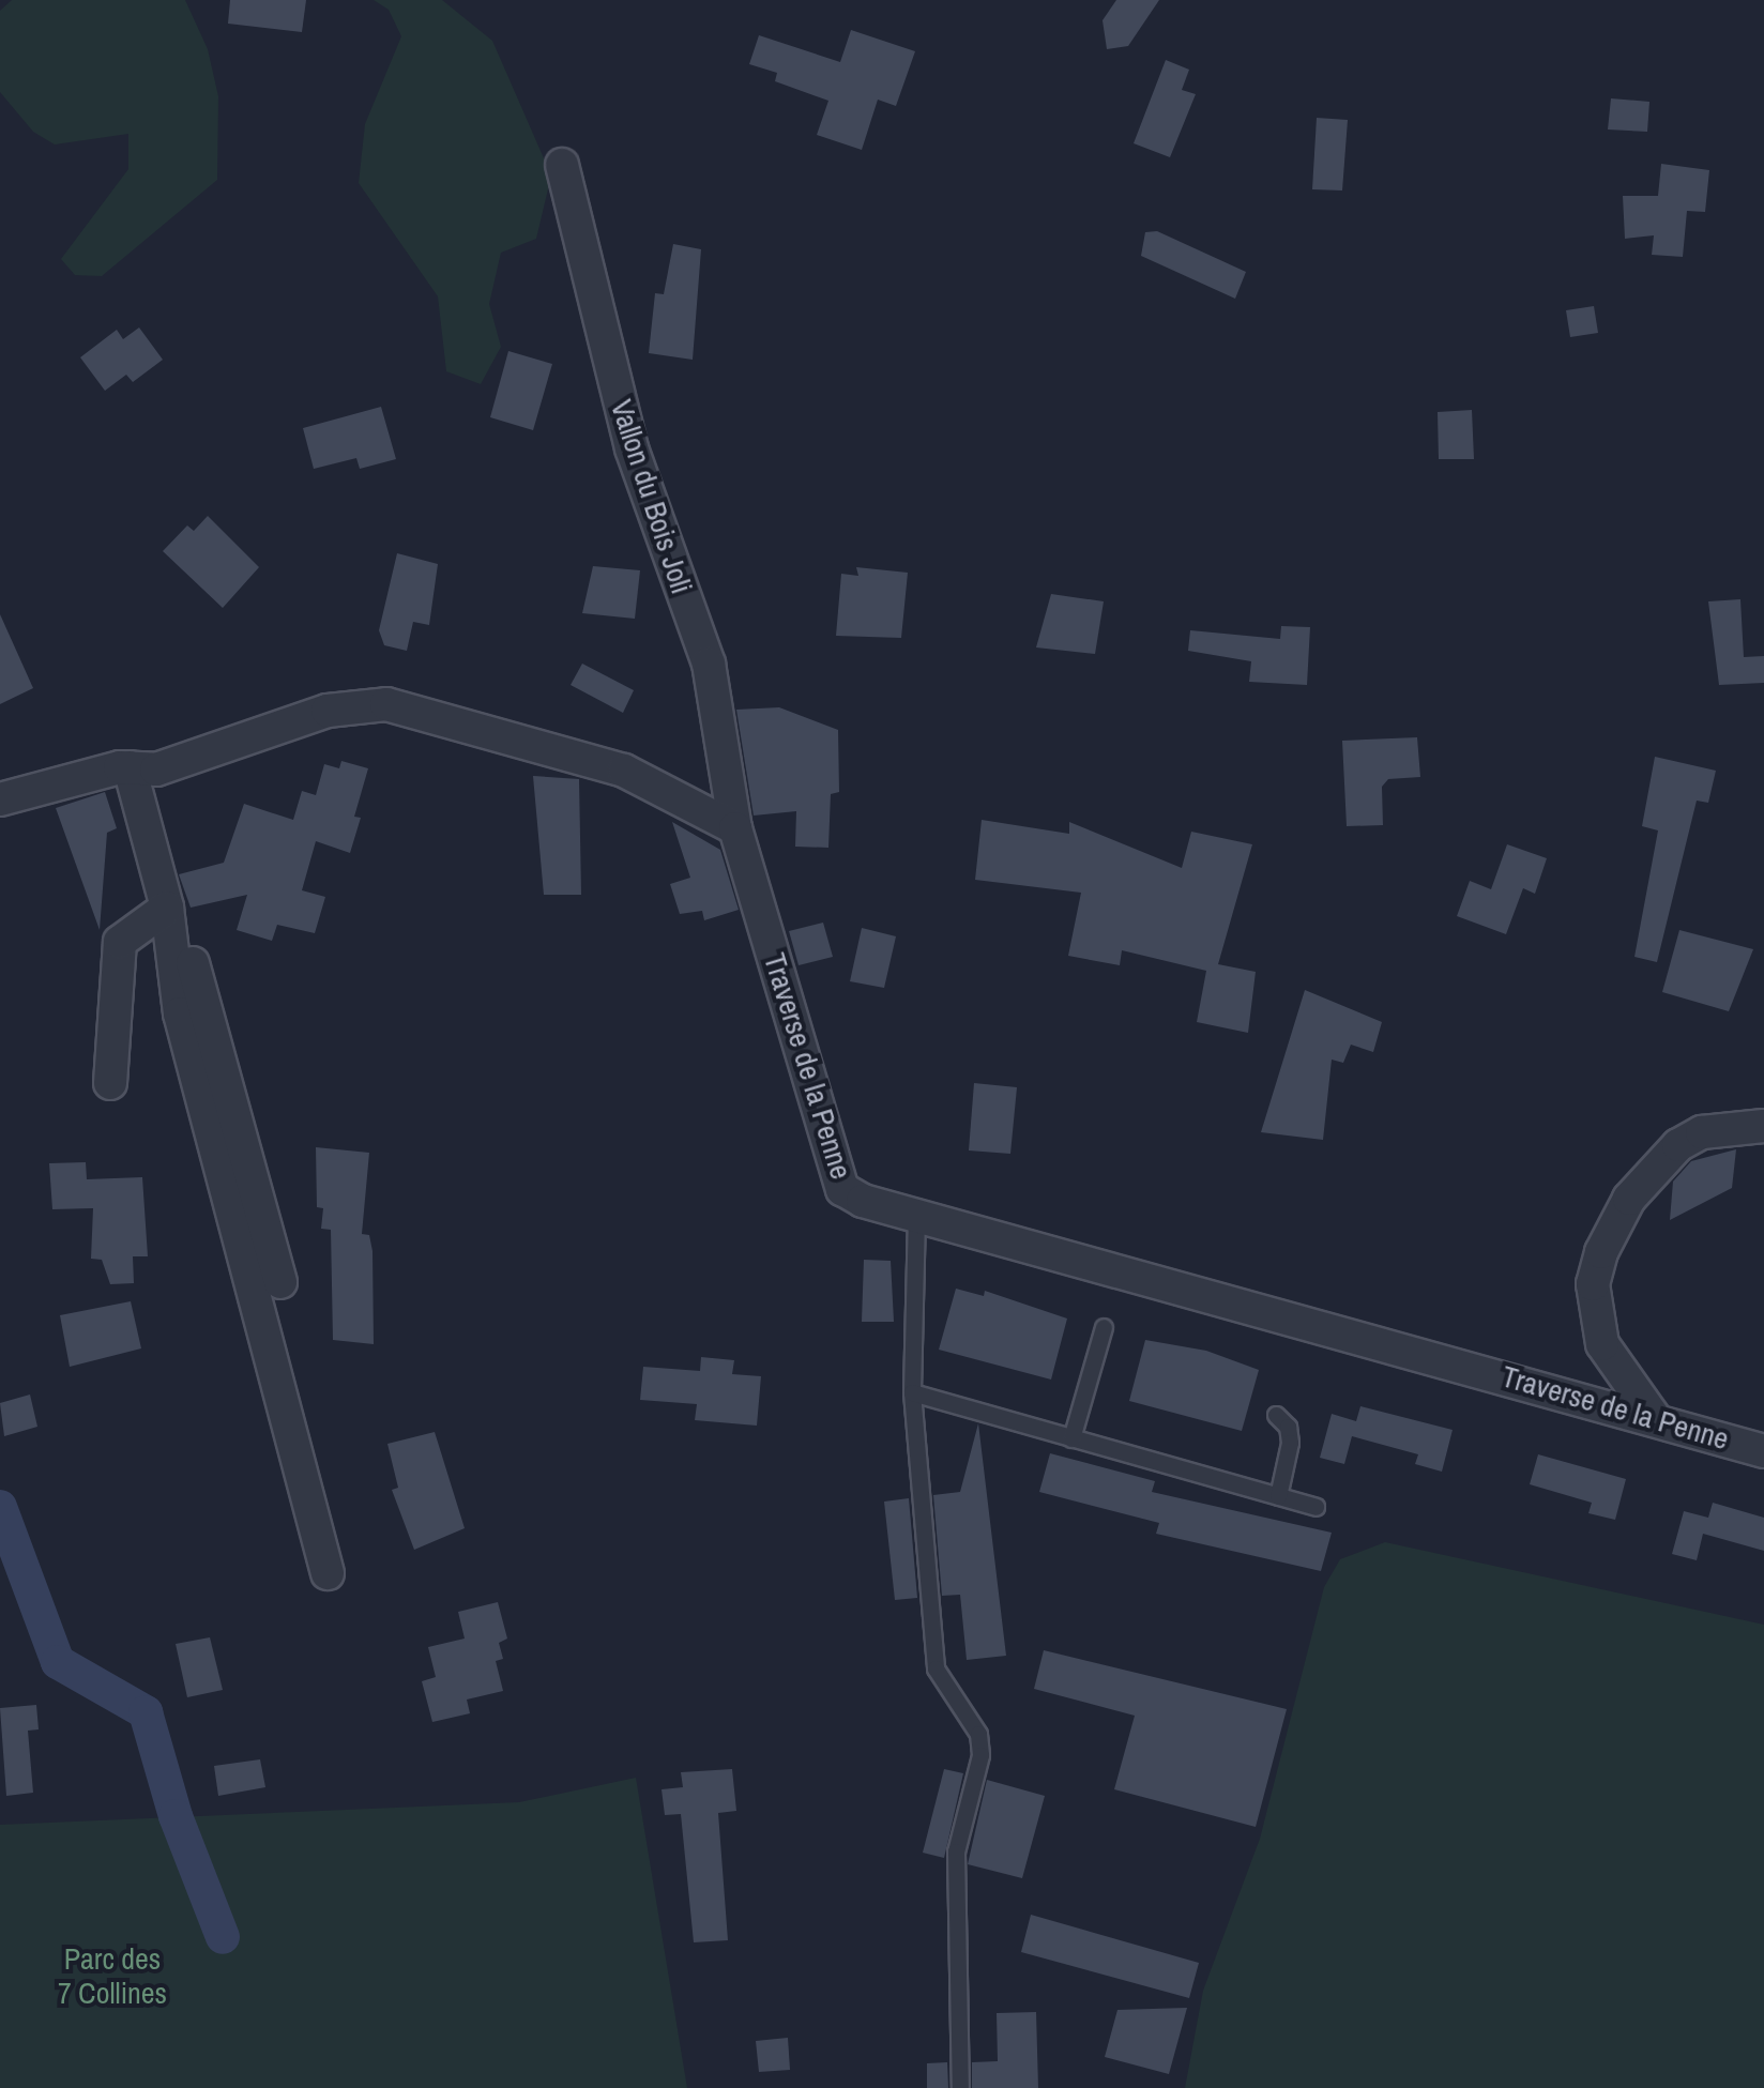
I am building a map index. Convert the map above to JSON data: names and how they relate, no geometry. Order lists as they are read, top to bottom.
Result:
{
  "streets": {
    "street": ["Vallon du Bois Joli", "Traverse de la Penne"]
  },
  "crossings": [
    ["Vallon du Bois Joli", "Traverse de la Penne"]
  ],
  "parks": ["Parc des 7 Collines"]
}
